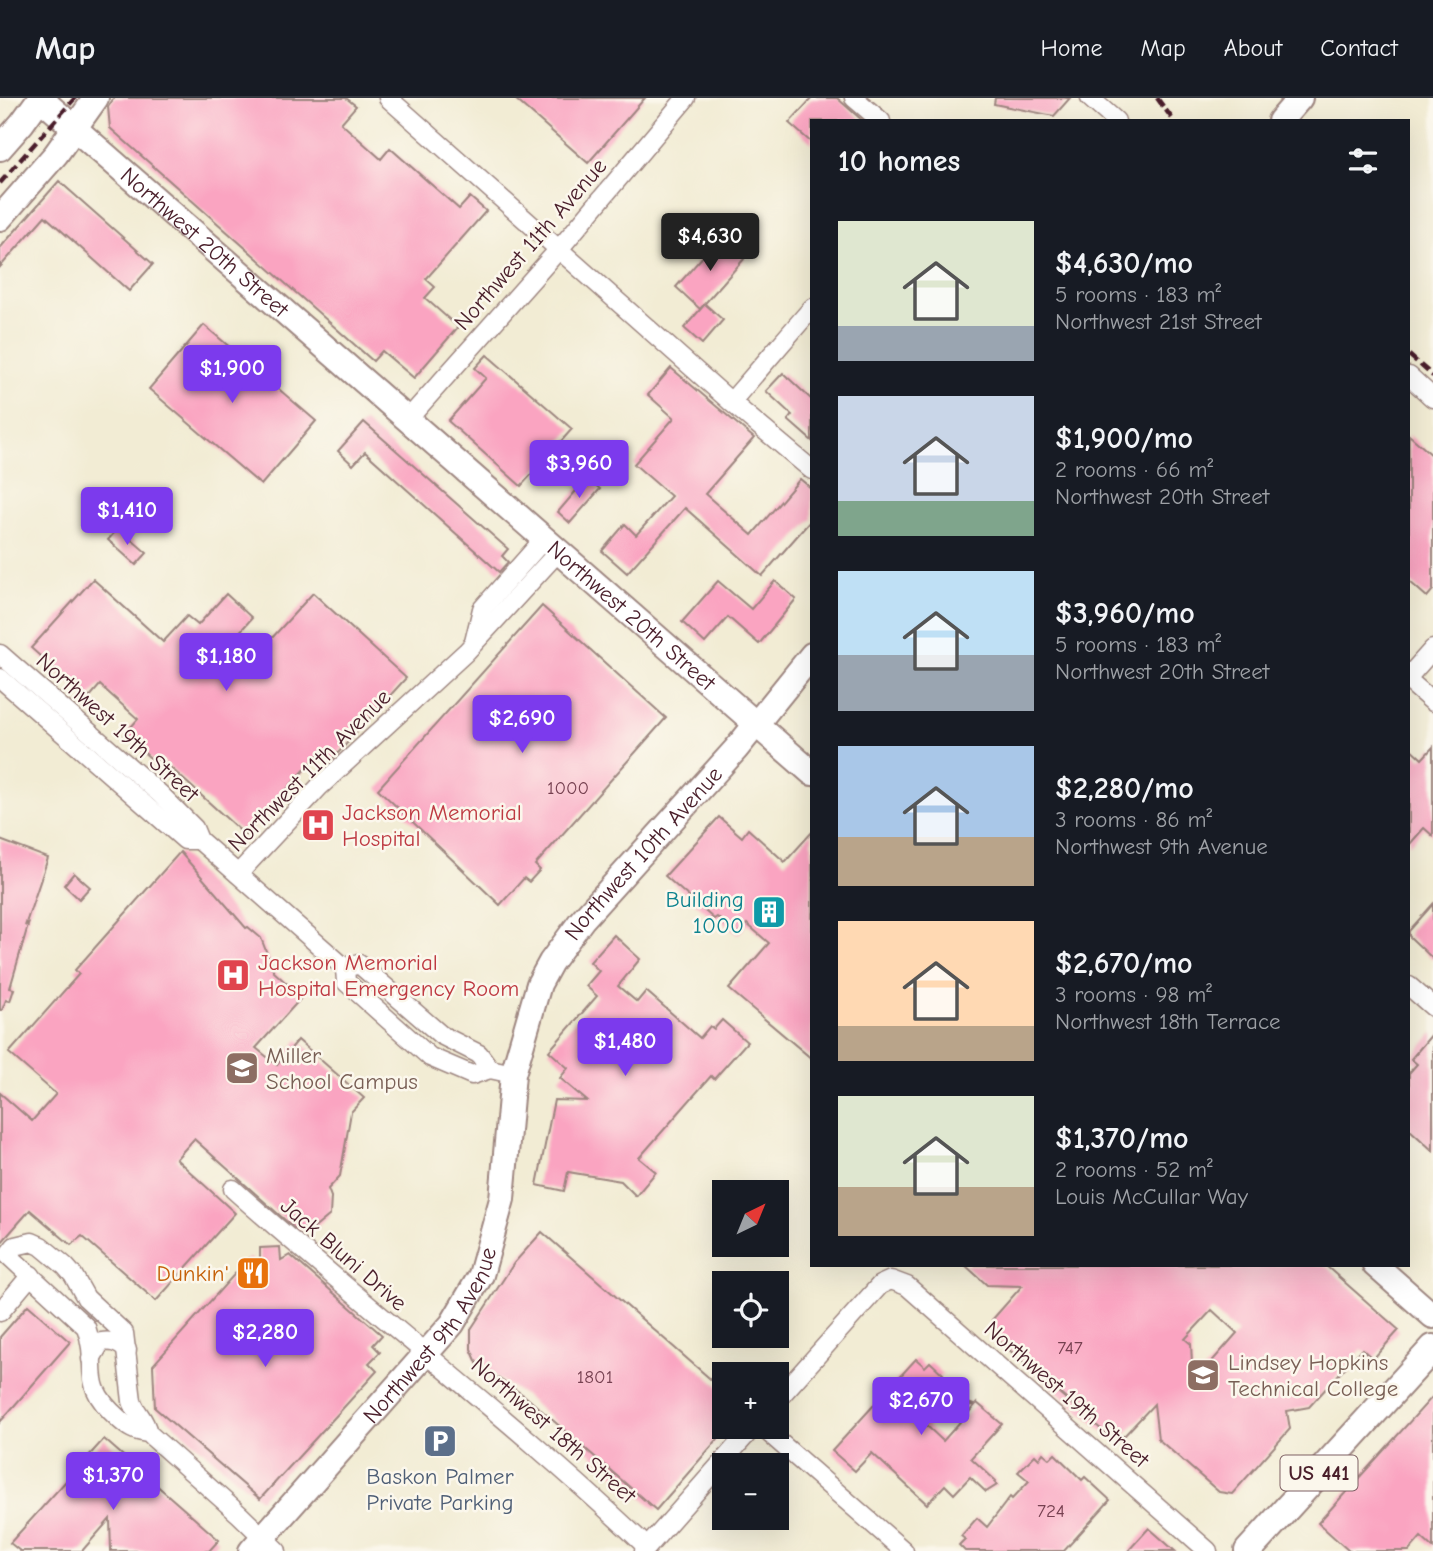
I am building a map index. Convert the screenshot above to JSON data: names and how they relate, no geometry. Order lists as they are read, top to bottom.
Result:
{
  "streets": {
    "main road": [
      "Northwest 20th Street",
      "Northwest 10th Avenue",
      "Northwest 9th Avenue",
      "US 441"
    ],
    "street": [
      "Northwest 11th Avenue",
      "Northwest 19th Street",
      "Jack Bluni Drive",
      "Northwest 18th Street"
    ]
  },
  "crossings": [
    ["Northwest 20th Street", "Northwest 11th Avenue"],
    ["Northwest 20th Street", "Northwest 10th Avenue"],
    ["Northwest 11th Avenue", "Northwest 19th Street"],
    ["Northwest 19th Street", "Northwest 10th Avenue"],
    ["Northwest 19th Street", "Northwest 9th Avenue"],
    ["Northwest 10th Avenue", "Northwest 9th Avenue"],
    ["Jack Bluni Drive", "Northwest 9th Avenue"],
    ["Jack Bluni Drive", "Northwest 18th Street"],
    ["Northwest 9th Avenue", "Northwest 18th Street"]
  ],
  "places": {
    "hospital": ["Jackson Memorial Hospital", "Jackson Memorial Hospital Emergency Room"],
    "building": ["Building 1000"],
    "school or university": ["Miller School Campus", "Lindsey Hopkins Technical College"],
    "restaurant": ["Dunkin'"],
    "parking": ["Baskon Palmer Private Parking"]
  },
  "house_numbers": [
    "1000",
    "747",
    "1801",
    "724"
  ],
  "north": "top right",
  "page": {
    "header": "Map",
    "nav": [
      "Home",
      "Map",
      "About",
      "Contact"
    ],
    "heading": "10 homes",
    "list": [
      {
        "name": "$4,630/mo",
        "note": "5 rooms · 183 m² · Northwest 21st Street"
      },
      {
        "name": "$1,900/mo",
        "note": "2 rooms · 66 m² · Northwest 20th Street"
      },
      {
        "name": "$3,960/mo",
        "note": "5 rooms · 183 m² · Northwest 20th Street"
      },
      {
        "name": "$2,280/mo",
        "note": "3 rooms · 86 m² · Northwest 9th Avenue"
      },
      {
        "name": "$2,670/mo",
        "note": "3 rooms · 98 m² · Northwest 18th Terrace"
      },
      {
        "name": "$1,370/mo",
        "note": "2 rooms · 52 m² · Louis McCullar Way"
      }
    ],
    "price": [
      "$4,630",
      "$1,900",
      "$3,960",
      "$1,410",
      "$1,180",
      "$2,690",
      "$1,480",
      "$2,280",
      "$2,670",
      "$1,370"
    ],
    "map_buttons": ["+", "−"]
  }
}
